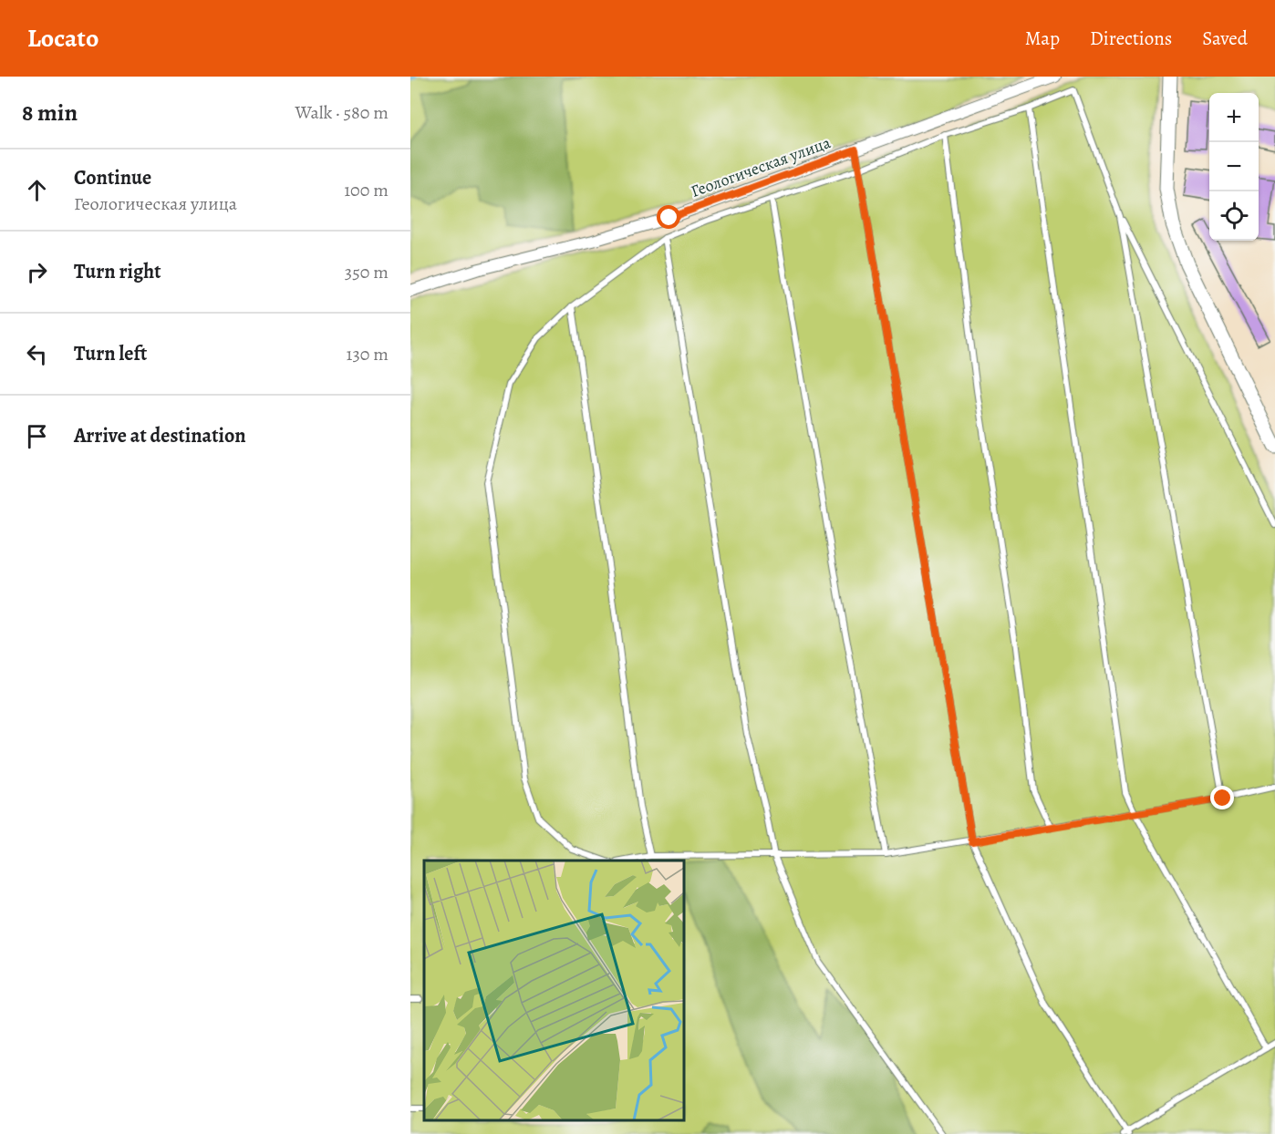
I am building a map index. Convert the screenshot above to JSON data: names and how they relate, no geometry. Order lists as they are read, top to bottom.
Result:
{
  "streets": {
    "street": ["Геологическая улица"]
  },
  "page": {
    "header": "Locato",
    "nav": ["Map", "Directions", "Saved"],
    "heading": ["8 min", "Walk · 580 m"],
    "map_buttons": ["+", "−"],
    "list": [
      ["Continue", "Геологическая улица", "100 m"],
      ["Turn right", "350 m"],
      ["Turn left", "130 m"],
      "Arrive at destination"
    ]
  }
}
